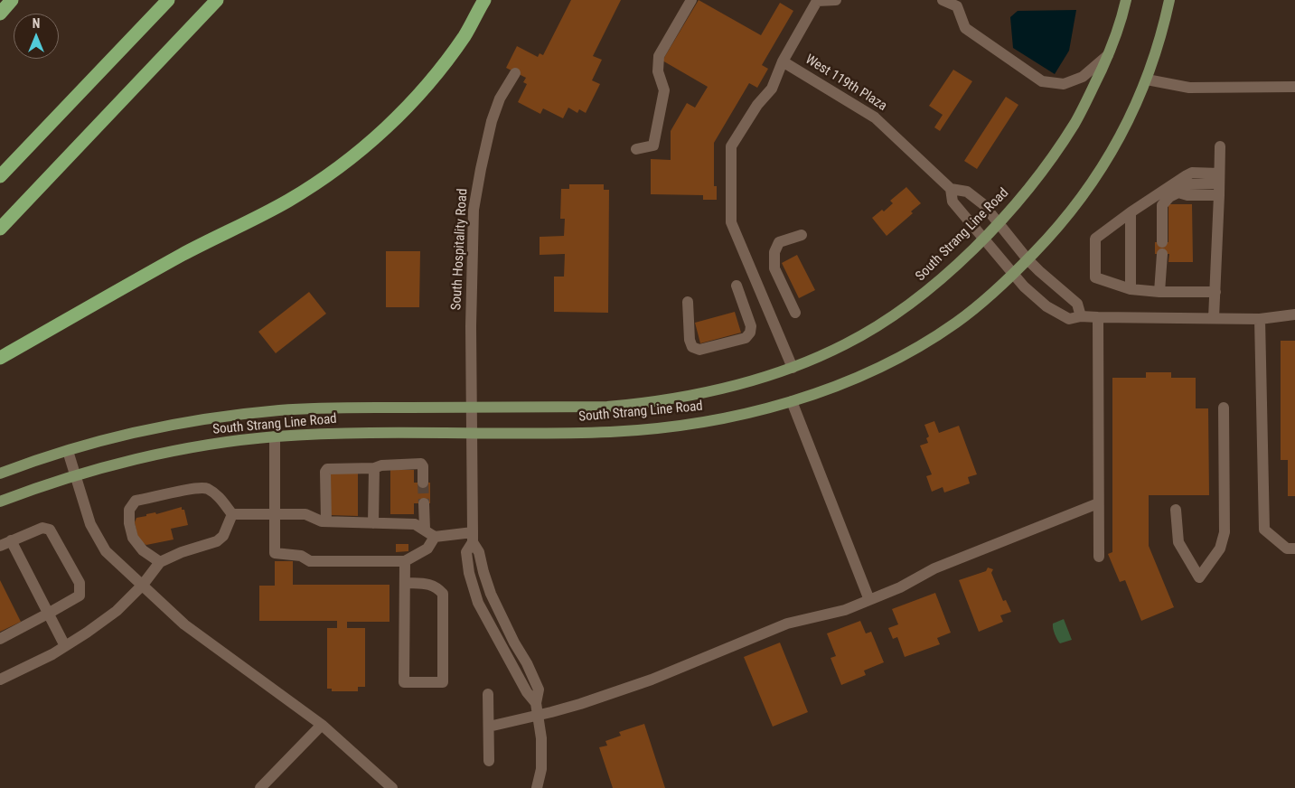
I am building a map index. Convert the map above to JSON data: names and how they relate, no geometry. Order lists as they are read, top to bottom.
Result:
{
  "streets": {
    "main road": ["South Strang Line Road"],
    "street": ["West 119th Plaza", "South Hospitality Road"]
  },
  "crossings": [
    ["West 119th Plaza", "South Strang Line Road"],
    ["South Strang Line Road", "South Hospitality Road"]
  ],
  "north": "top"
}
